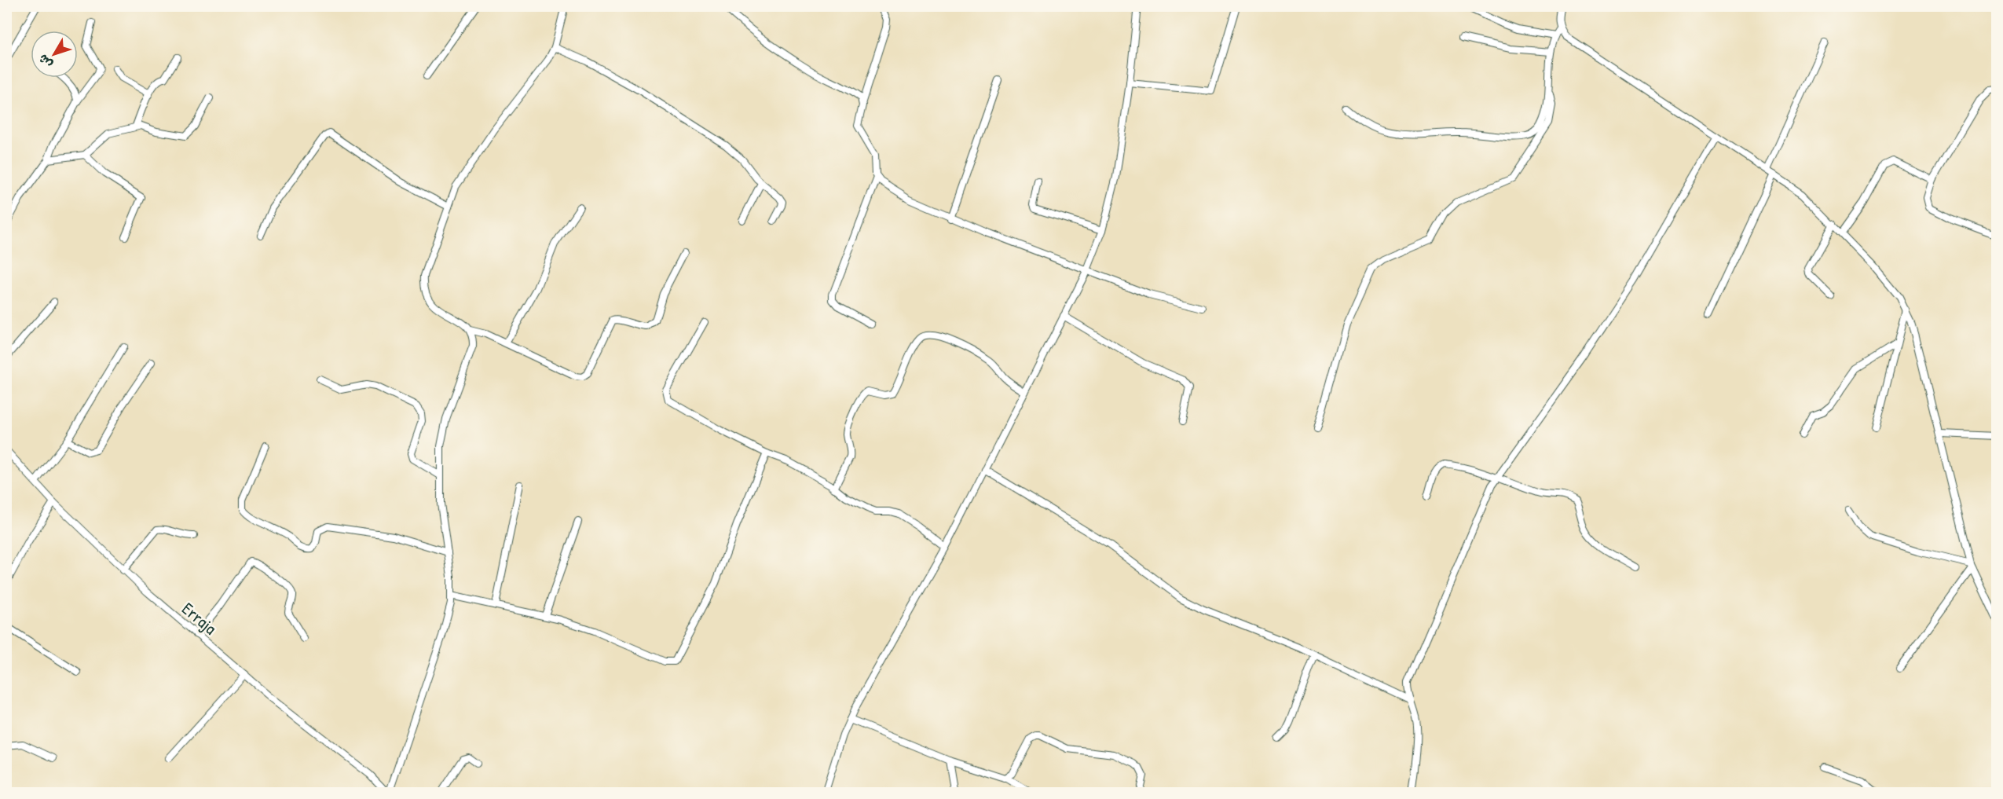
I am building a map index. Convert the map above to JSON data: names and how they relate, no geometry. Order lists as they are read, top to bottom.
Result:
{
  "streets": {
    "street": ["Erraja"]
  },
  "north": "bottom left"
}
